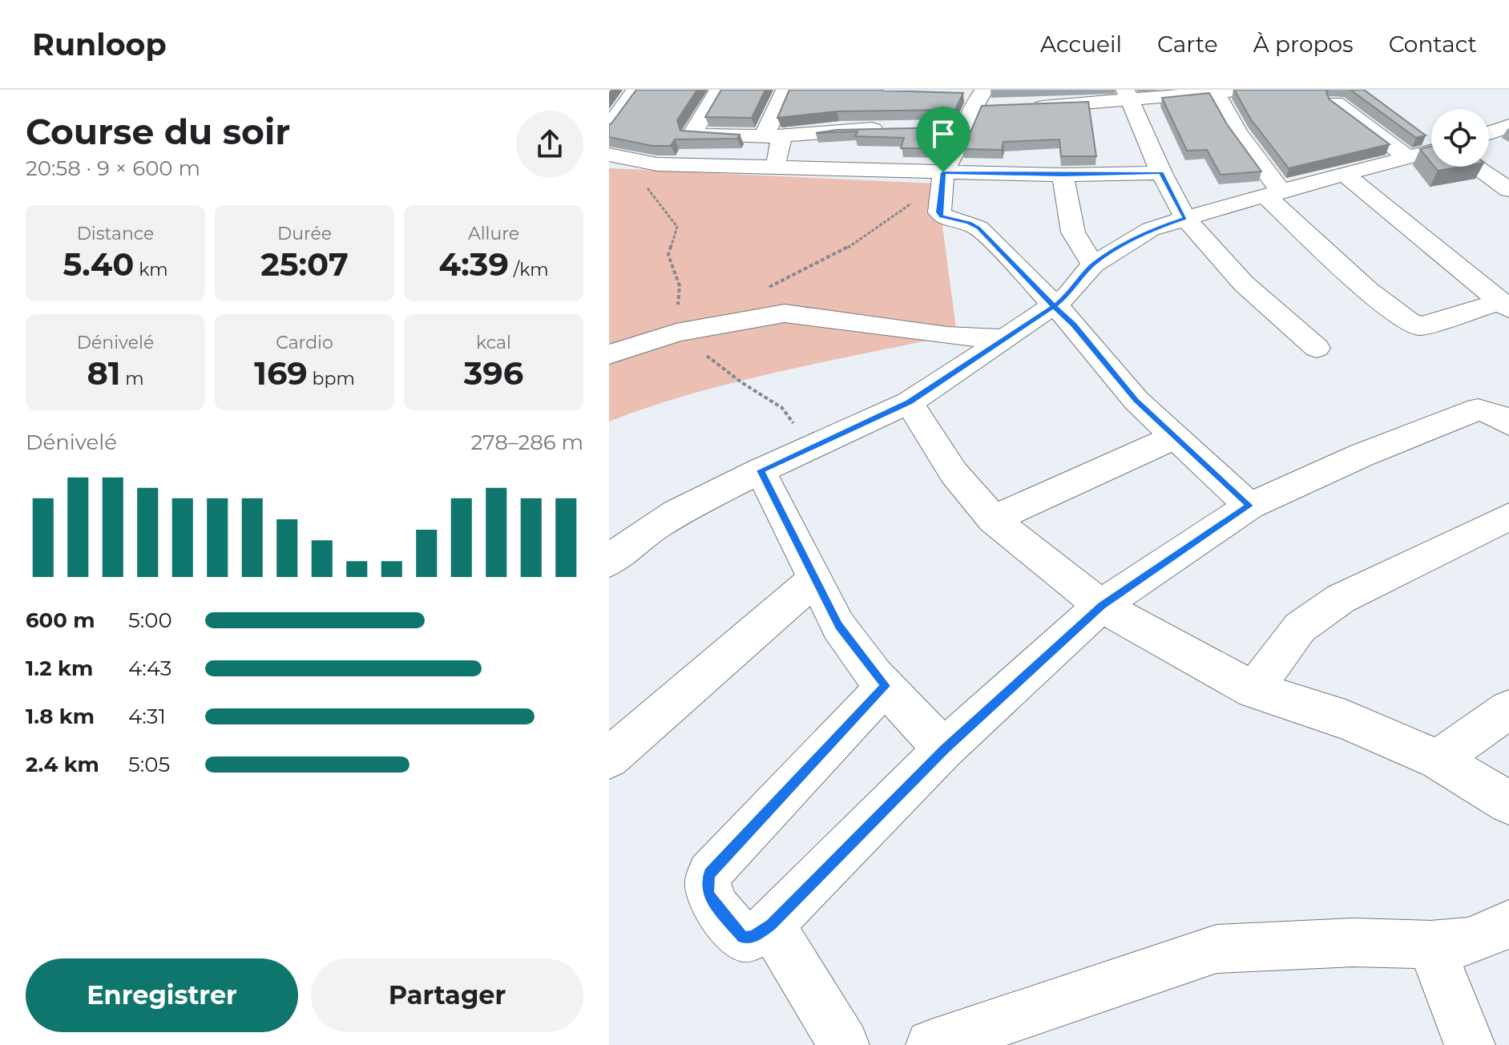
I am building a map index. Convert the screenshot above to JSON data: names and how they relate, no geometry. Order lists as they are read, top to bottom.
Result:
{
  "page": {
    "header": "Runloop",
    "nav": [
      "Accueil",
      "Carte",
      "À propos",
      "Contact"
    ],
    "heading": ["Course du soir", "20:58 · 9 × 600 m"],
    "stats": [
      ["Distance", "5.40 km"],
      ["Durée", "25:07"],
      ["Allure", "4:39 /km"],
      ["Dénivelé", "81 m"],
      ["Cardio", "169 bpm"],
      ["kcal", "396"]
    ],
    "chart": ["Dénivelé", "278–286 m"],
    "list": [
      {
        "name": "600 m",
        "note": "5:00"
      },
      {
        "name": "1.2 km",
        "note": "4:43"
      },
      {
        "name": "1.8 km",
        "note": "4:31"
      },
      {
        "name": "2.4 km",
        "note": "5:05"
      }
    ],
    "buttons": ["Enregistrer", "Partager"]
  }
}
